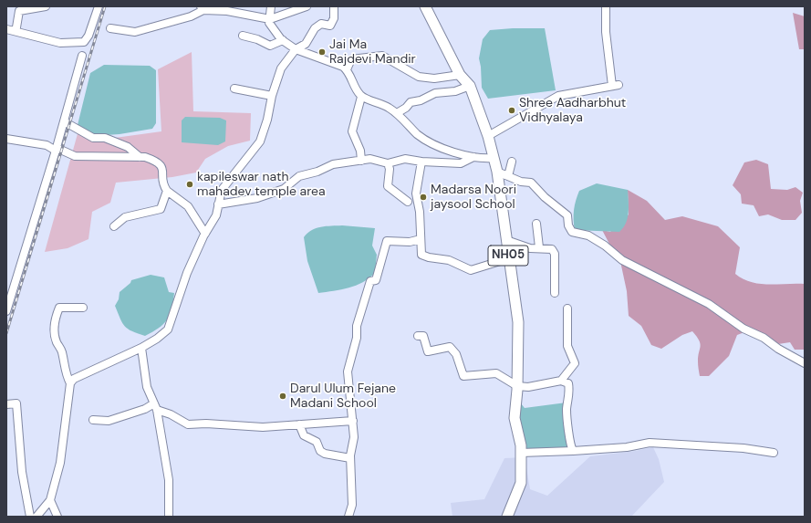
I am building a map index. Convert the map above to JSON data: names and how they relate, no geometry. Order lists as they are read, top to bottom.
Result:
{
  "streets": {
    "main road": ["NH05"]
  },
  "places": [
    "Jai Ma Rajdevi Mandir",
    "Shree Aadharbhut Vidhyalaya",
    "kapileswar nath mahadev temple area",
    "Madarsa Noori jaysool School",
    "Darul Ulum Fejane Madani School"
  ]
}
